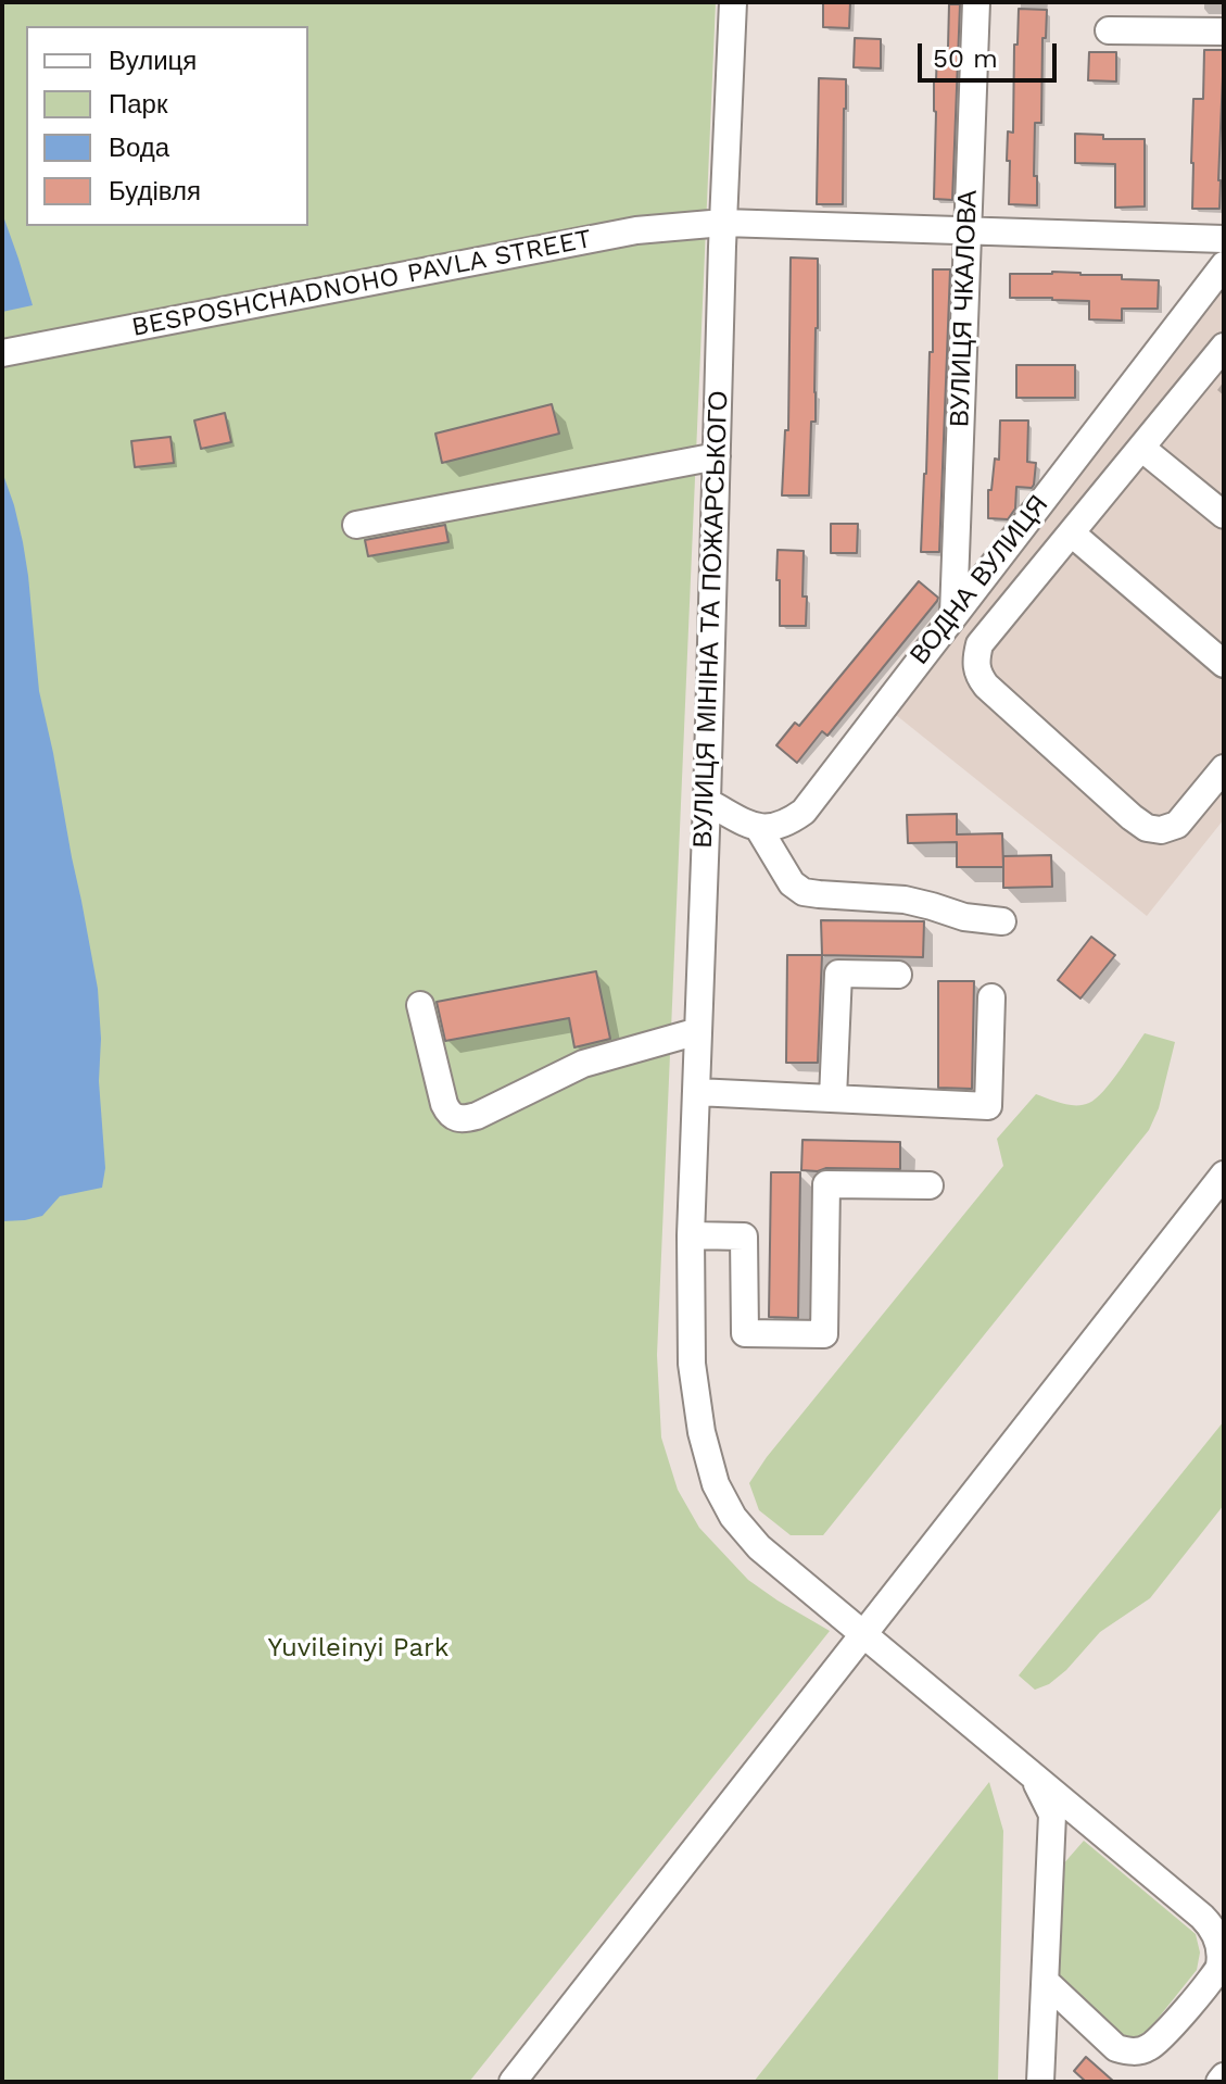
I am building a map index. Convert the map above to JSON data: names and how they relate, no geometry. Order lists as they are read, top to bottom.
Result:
{
  "streets": {
    "street": [
      "BESPOSHCHADNOHO PAVLA STREET",
      "ВУЛИЦЯ ЧКАЛОВА",
      "ВОДНА ВУЛИЦЯ",
      "ВУЛИЦЯ МІНІНА ТА ПОЖАРСЬКОГО"
    ]
  },
  "crossings": [
    ["BESPOSHCHADNOHO PAVLA STREET", "ВУЛИЦЯ ЧКАЛОВА"],
    ["BESPOSHCHADNOHO PAVLA STREET", "ВУЛИЦЯ МІНІНА ТА ПОЖАРСЬКОГО"],
    ["ВУЛИЦЯ ЧКАЛОВА", "ВОДНА ВУЛИЦЯ"]
  ],
  "parks": ["Yuvileinyi Park"],
  "legend": [
    "Вулиця",
    "Парк",
    "Вода",
    "Будівля"
  ],
  "scale_bar": "50 m"
}
